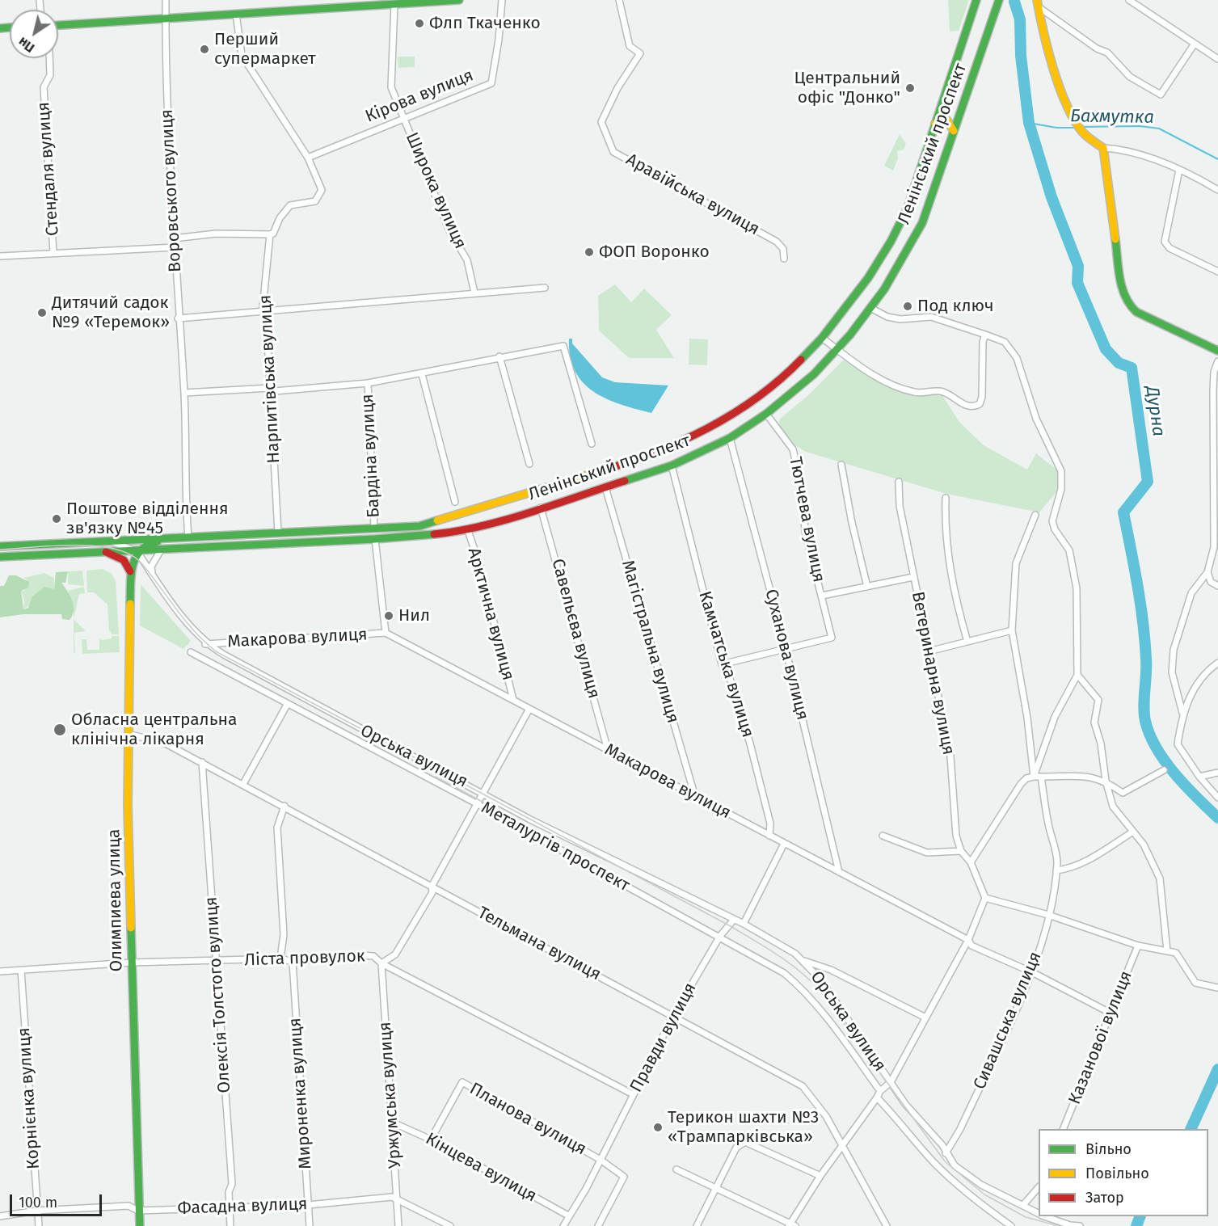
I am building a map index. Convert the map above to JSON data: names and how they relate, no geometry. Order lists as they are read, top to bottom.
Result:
{
  "streets": {
    "main road": ["Ленінський проспект", "Олимпиева улица"],
    "street": [
      "Кірова вулиця",
      "Стендаля вулиця",
      "Воровського вулиця",
      "Широка вулиця",
      "Аравійська вулиця",
      "Нарпитівська вулиця",
      "Бардіна вулиця",
      "Тютчева вулиця",
      "Арктична вулиця",
      "Савельєва вулиця",
      "Макарова вулиця",
      "Магістральна вулиця",
      "Суханова вулиця",
      "Камчатська вулиця",
      "Ветеринарна вулиця",
      "Орська вулиця",
      "Металургів проспект",
      "Тельмана вулиця",
      "Ліста провулок",
      "Олексія Толстого вулиця",
      "Сивашська вулиця",
      "Правди вулиця",
      "Казанової вулиця",
      "Мироненка вулиця",
      "Уржумська вулиця",
      "Корнієнка вулиця",
      "Планова вулиця",
      "Кінцева вулиця",
      "Фасадна вулиця"
    ]
  },
  "crossings": [
    ["Кірова вулиця", "Широка вулиця"],
    ["Ленінський проспект", "Воровського вулиця"],
    ["Ленінський проспект", "Нарпитівська вулиця"],
    ["Ленінський проспект", "Бардіна вулиця"],
    ["Ленінський проспект", "Тютчева вулиця"],
    ["Ленінський проспект", "Арктична вулиця"],
    ["Ленінський проспект", "Савельєва вулиця"],
    ["Ленінський проспект", "Магістральна вулиця"],
    ["Ленінський проспект", "Суханова вулиця"],
    ["Ленінський проспект", "Камчатська вулиця"],
    ["Ленінський проспект", "Орська вулиця"],
    ["Бардіна вулиця", "Макарова вулиця"],
    ["Тютчева вулиця", "Суханова вулиця"],
    ["Тютчева вулиця", "Камчатська вулиця"],
    ["Арктична вулиця", "Макарова вулиця"],
    ["Савельєва вулиця", "Макарова вулиця"],
    ["Макарова вулиця", "Магістральна вулиця"],
    ["Макарова вулиця", "Суханова вулиця"],
    ["Макарова вулиця", "Камчатська вулиця"],
    ["Макарова вулиця", "Орська вулиця"],
    ["Макарова вулиця", "Сивашська вулиця"],
    ["Макарова вулиця", "Казанової вулиця"],
    ["Орська вулиця", "Сивашська вулиця"],
    ["Орська вулиця", "Правди вулиця"],
    ["Металургів проспект", "Правди вулиця"],
    ["Олимпиева улица", "Тельмана вулиця"],
    ["Олимпиева улица", "Ліста провулок"],
    ["Олимпиева улица", "Фасадна вулиця"],
    ["Тельмана вулиця", "Олексія Толстого вулиця"],
    ["Тельмана вулиця", "Правди вулиця"],
    ["Ліста провулок", "Олексія Толстого вулиця"],
    ["Ліста провулок", "Правди вулиця"],
    ["Ліста провулок", "Мироненка вулиця"],
    ["Ліста провулок", "Уржумська вулиця"],
    ["Ліста провулок", "Корнієнка вулиця"],
    ["Олексія Толстого вулиця", "Фасадна вулиця"],
    ["Правди вулиця", "Планова вулиця"],
    ["Правди вулиця", "Кінцева вулиця"],
    ["Мироненка вулиця", "Фасадна вулиця"],
    ["Уржумська вулиця", "Кінцева вулиця"],
    ["Уржумська вулиця", "Фасадна вулиця"],
    ["Корнієнка вулиця", "Фасадна вулиця"],
    ["Планова вулиця", "Кінцева вулиця"]
  ],
  "water": ["Бахмутка", "Дурна"],
  "places": [
    "Флп Ткаченко",
    "Перший супермаркет",
    "Центральний офіс \"Донко\"",
    "ФОП Воронко",
    "Под ключ",
    "Дитячий садок №9 «Теремок»",
    "Поштове відділення зв'язку №45",
    "Нил",
    "Обласна центральна клінічна лікарня",
    "Терикон шахти №3 «Трампарківська»"
  ],
  "legend": ["Вільно", "Повільно", "Затор"],
  "scale_bar": "100 m",
  "north": "bottom left"
}
